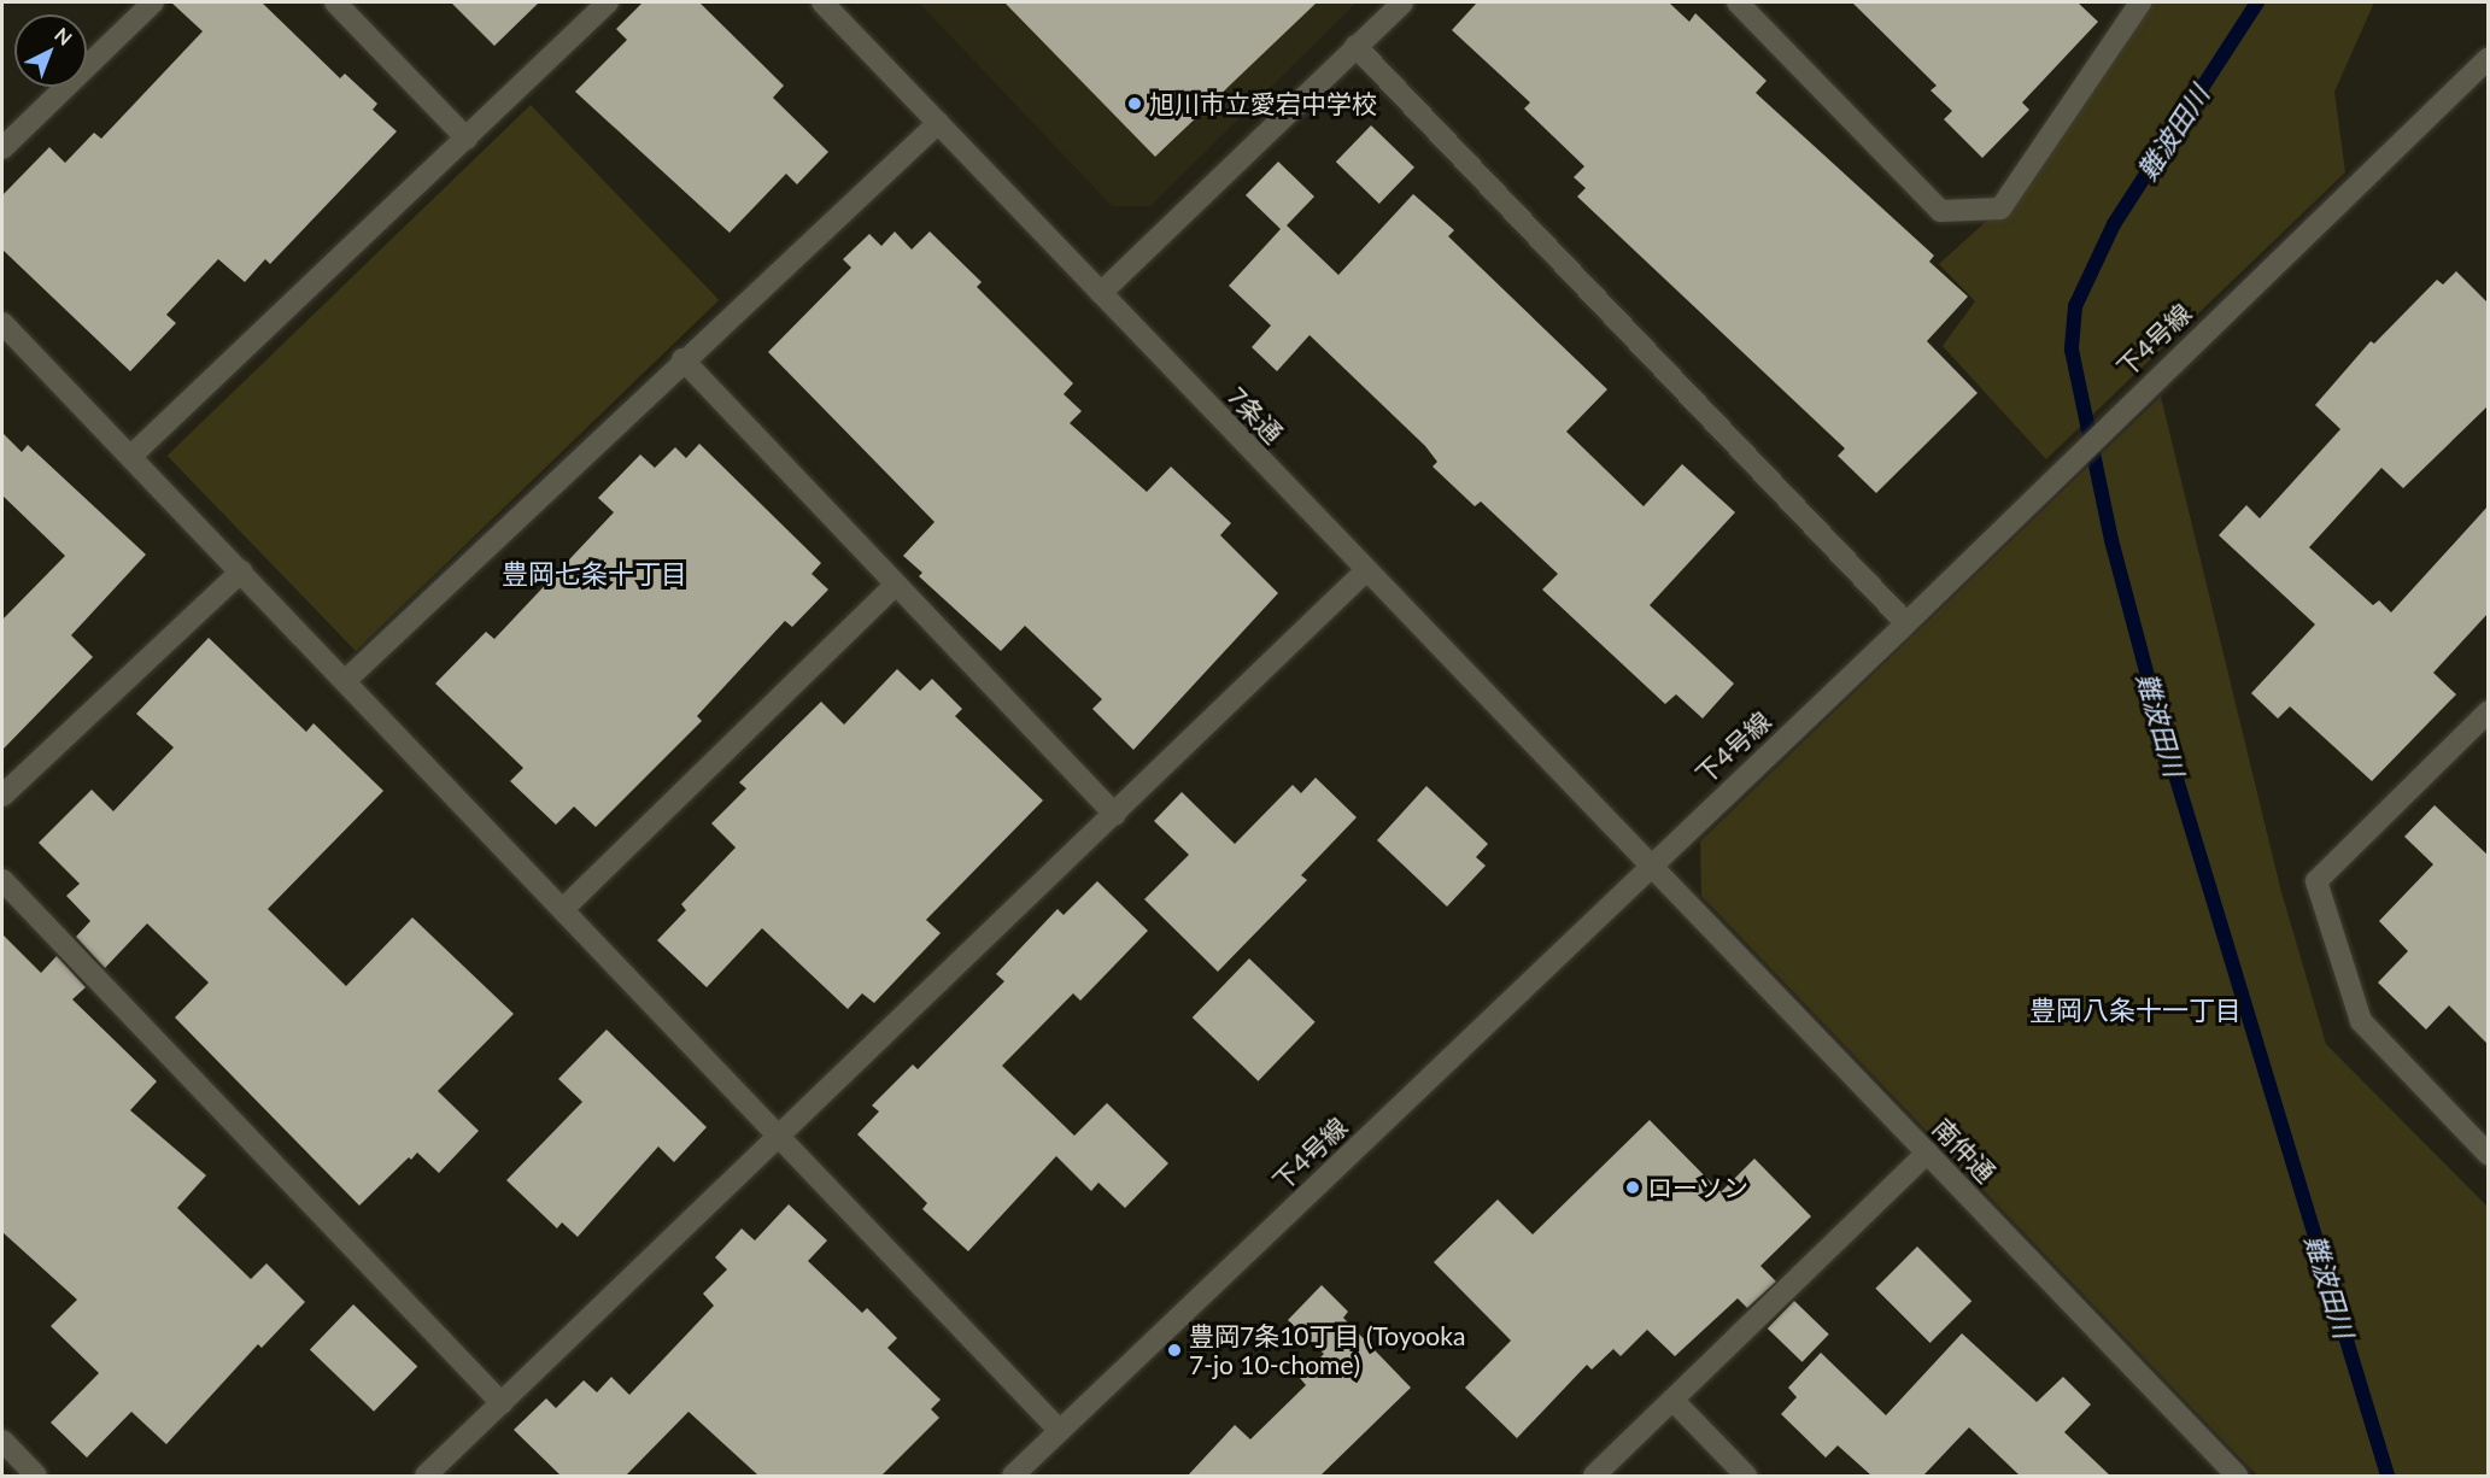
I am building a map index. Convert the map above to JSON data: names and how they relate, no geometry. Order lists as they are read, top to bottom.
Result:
{
  "streets": {
    "street": ["下4号線", "7条通", "南仲通"]
  },
  "crossings": [
    ["下4号線", "7条通"],
    ["下4号線", "南仲通"],
    ["7条通", "南仲通"]
  ],
  "districts": ["豊岡七条十丁目", "豊岡八条十一丁目"],
  "water": ["難波田川"],
  "places": ["旭川市立愛宕中学校", "ローソン", "豊岡7条10丁目 (Toyooka 7-jo 10-chome)"],
  "north": "top right"
}
